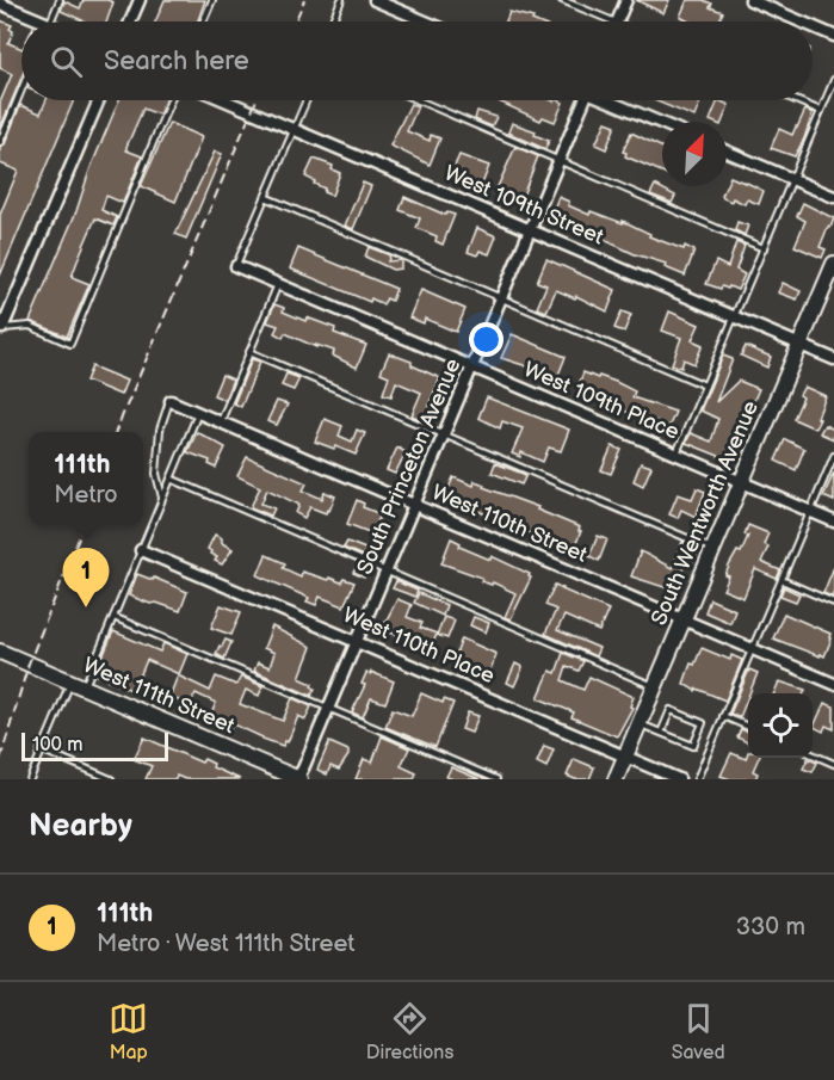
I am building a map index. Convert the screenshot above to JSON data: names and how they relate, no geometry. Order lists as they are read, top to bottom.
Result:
{
  "streets": {
    "street": [
      "West 109th Street",
      "West 109th Place",
      "South Princeton Avenue",
      "South Wentworth Avenue",
      "West 110th Street",
      "West 110th Place",
      "West 111th Street"
    ]
  },
  "crossings": [
    ["West 109th Street", "South Princeton Avenue"],
    ["West 109th Street", "South Wentworth Avenue"],
    ["West 109th Place", "South Princeton Avenue"],
    ["West 109th Place", "South Wentworth Avenue"],
    ["South Princeton Avenue", "West 110th Street"],
    ["South Princeton Avenue", "West 110th Place"],
    ["South Princeton Avenue", "West 111th Street"],
    ["South Wentworth Avenue", "West 110th Street"],
    ["South Wentworth Avenue", "West 110th Place"]
  ],
  "scale_bar": "100 m",
  "north": "top right",
  "page": {
    "search": "Search here",
    "popup": ["111th", "Metro"],
    "pins": "1",
    "scale": "100 m",
    "heading": "Nearby",
    "list": [
      {
        "mark": "1",
        "name": "111th",
        "note": "Metro · West 111th Street",
        "value": "330 m"
      }
    ],
    "nav": ["Map", "Directions", "Saved"]
  }
}
